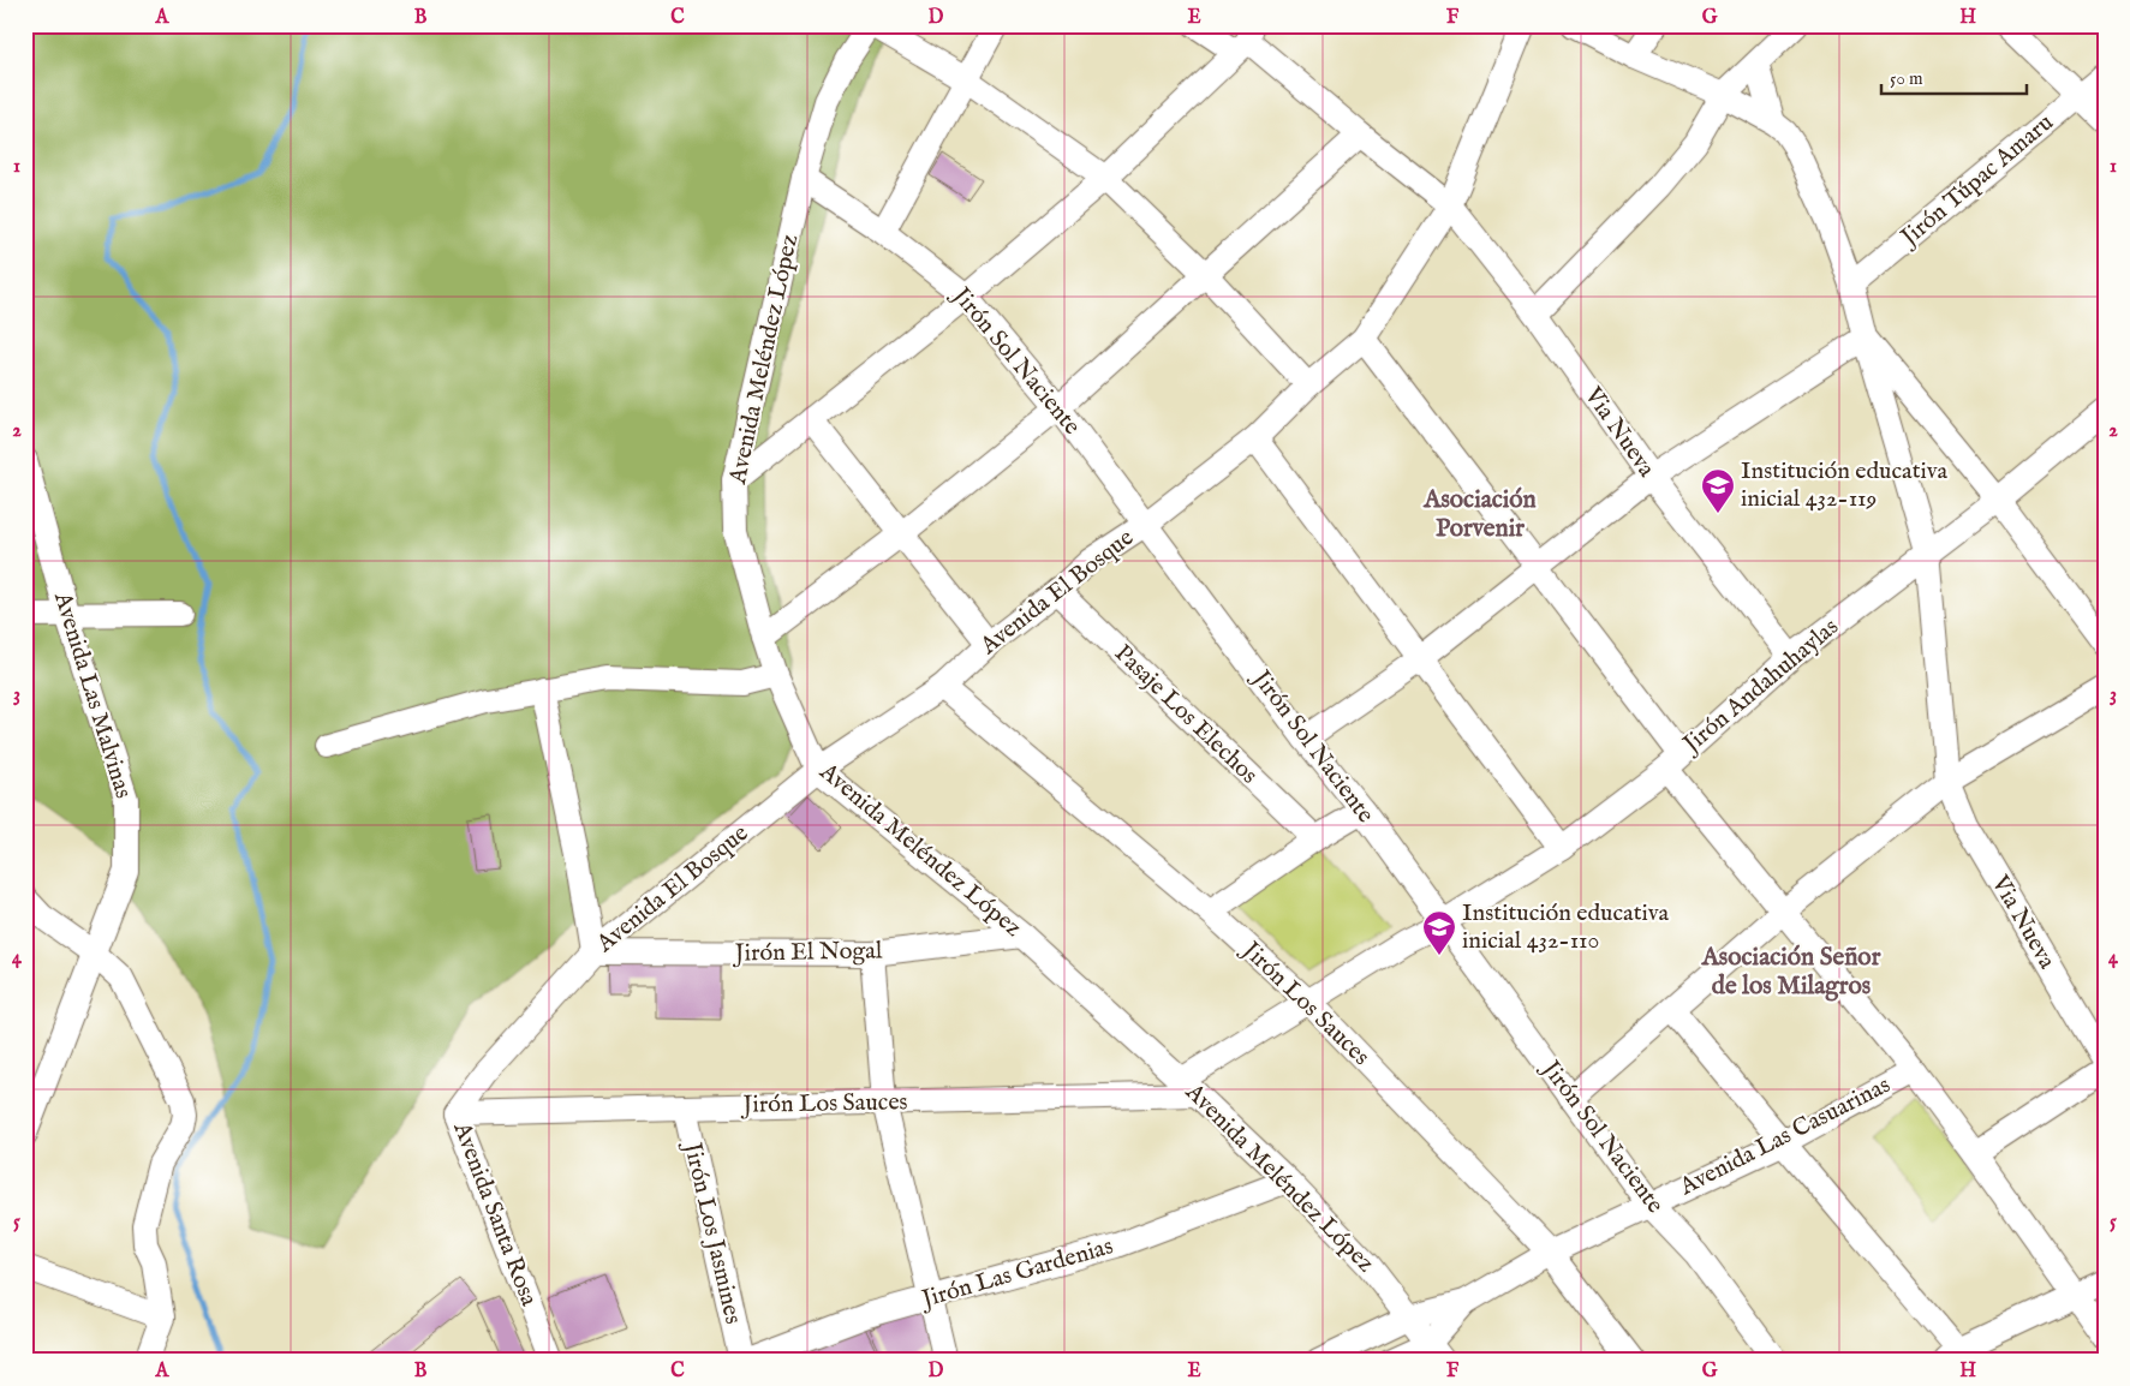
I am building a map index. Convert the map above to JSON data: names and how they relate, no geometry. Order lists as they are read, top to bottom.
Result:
{
  "streets": {
    "street": [
      "Jirón Túpac Amaru",
      "Avenida Meléndez López",
      "Jirón Sol Naciente",
      "Via Nueva",
      "Avenida El Bosque",
      "Jirón Andahuhaylas",
      "Avenida Las Malvinas",
      "Pasaje Los Elechos",
      "Jirón El Nogal",
      "Jirón Los Sauces",
      "Avenida Las Casuarinas",
      "Avenida Santa Rosa",
      "Jirón Los Jasmines",
      "Jirón Las Gardenias"
    ]
  },
  "crossings": [
    ["Jirón Túpac Amaru", "Via Nueva"],
    ["Avenida Meléndez López", "Jirón Sol Naciente"],
    ["Avenida Meléndez López", "Avenida El Bosque"],
    ["Avenida Meléndez López", "Jirón El Nogal"],
    ["Avenida Meléndez López", "Jirón Los Sauces"],
    ["Avenida Meléndez López", "Avenida Las Casuarinas"],
    ["Avenida Meléndez López", "Jirón Las Gardenias"],
    ["Jirón Sol Naciente", "Avenida El Bosque"],
    ["Jirón Sol Naciente", "Jirón Andahuhaylas"],
    ["Jirón Sol Naciente", "Avenida Las Casuarinas"],
    ["Via Nueva", "Avenida El Bosque"],
    ["Via Nueva", "Jirón Andahuhaylas"],
    ["Avenida El Bosque", "Pasaje Los Elechos"],
    ["Avenida El Bosque", "Jirón El Nogal"],
    ["Avenida El Bosque", "Jirón Los Sauces"],
    ["Avenida El Bosque", "Avenida Santa Rosa"],
    ["Jirón Andahuhaylas", "Jirón Los Sauces"],
    ["Jirón Los Sauces", "Avenida Las Casuarinas"],
    ["Jirón Los Sauces", "Avenida Santa Rosa"],
    ["Jirón Los Sauces", "Jirón Los Jasmines"]
  ],
  "districts": ["Asociación Porvenir", "Asociación Señor de los Milagros"],
  "places": {
    "school or university": ["Institución educativa inicial 432-119", "Institución educativa inicial 432-110"]
  },
  "scale_bar": "50 m",
  "grid": {
    "columns": [
      "A",
      "B",
      "C",
      "D",
      "E",
      "F",
      "G",
      "H"
    ],
    "rows": [
      "1",
      "2",
      "3",
      "4",
      "5"
    ]
  }
}
